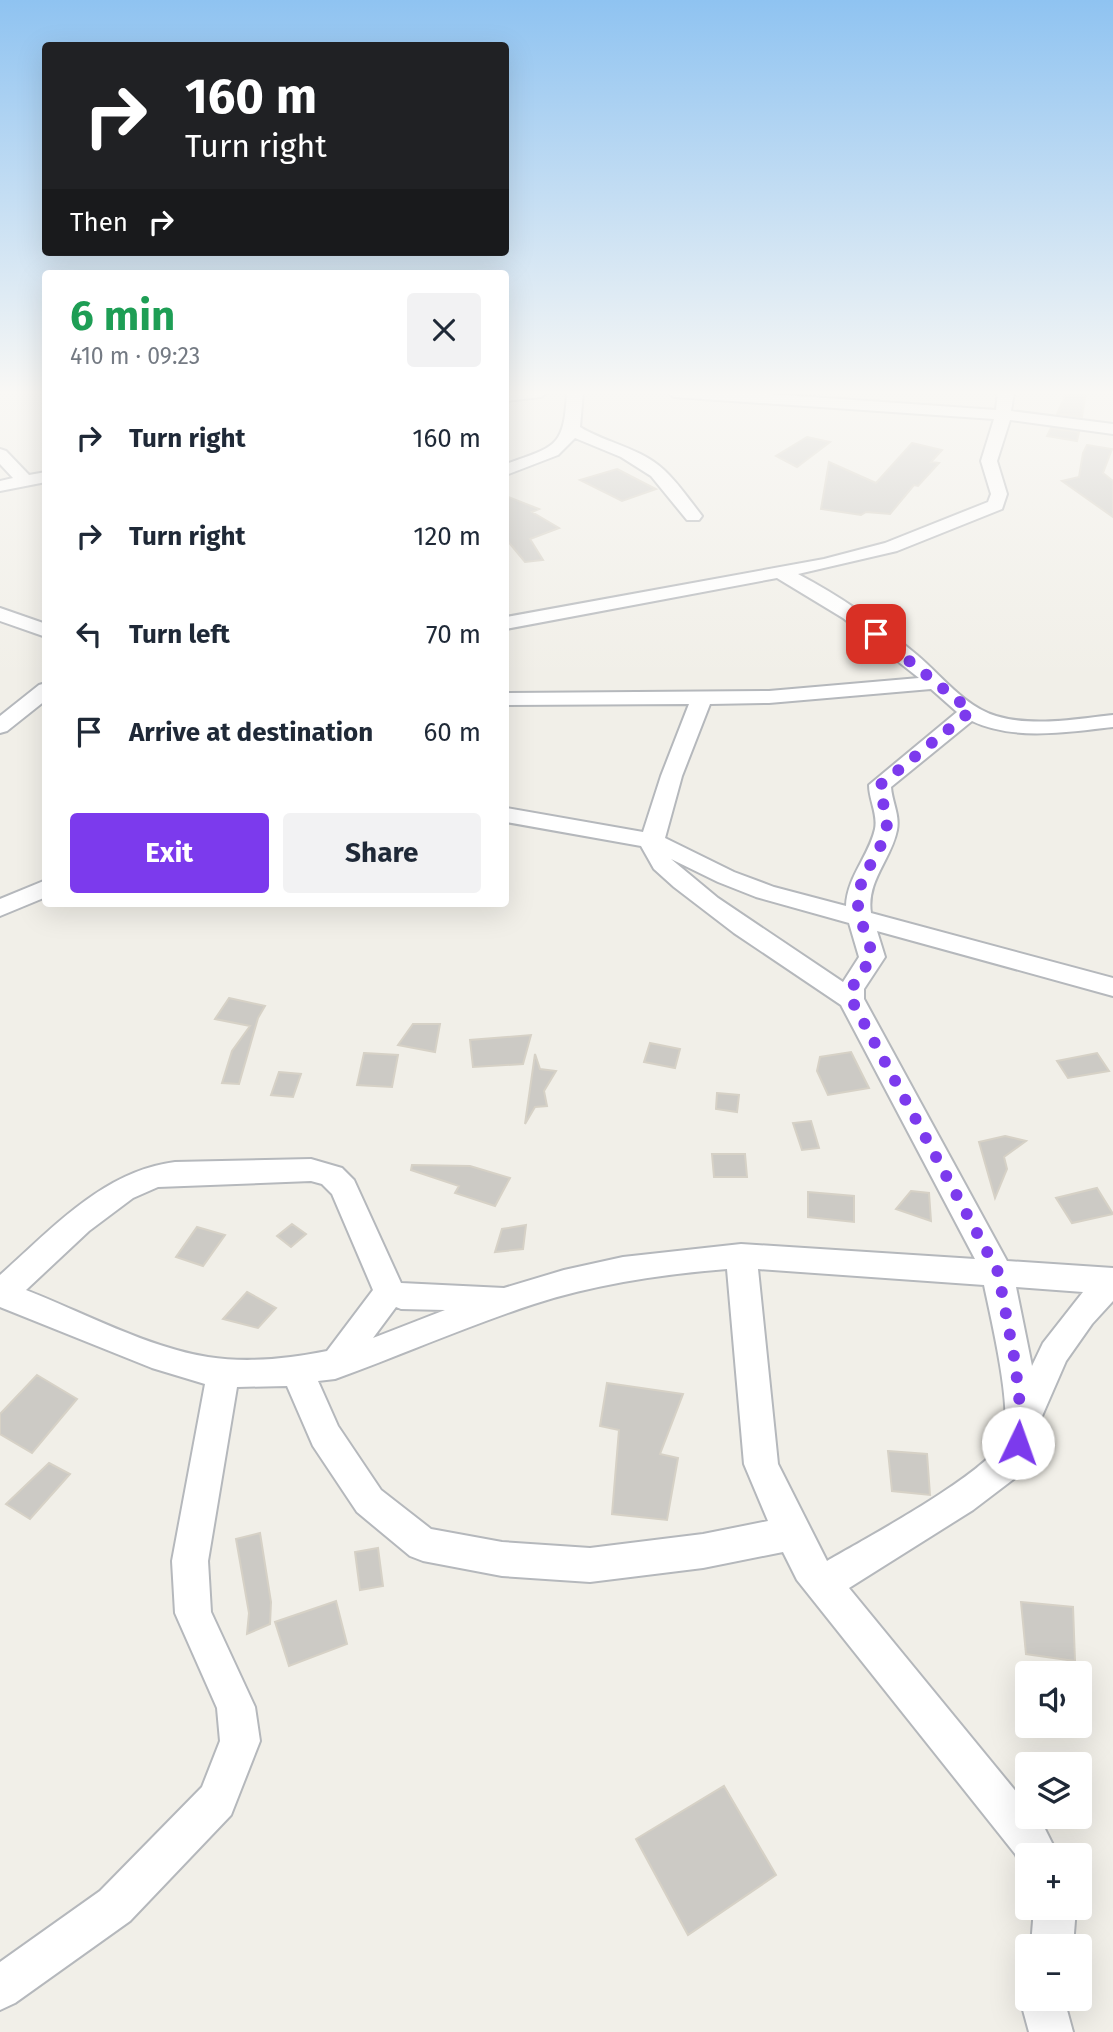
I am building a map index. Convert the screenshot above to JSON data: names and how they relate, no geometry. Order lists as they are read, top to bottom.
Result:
{
  "page": {
    "turn": ["160 m", "Turn right"],
    "then": "Then",
    "heading": ["6 min", "410 m · 09:23"],
    "list": [
      {
        "name": "Turn right",
        "value": "160 m"
      },
      {
        "name": "Turn right",
        "value": "120 m"
      },
      {
        "name": "Turn left",
        "value": "70 m"
      },
      {
        "name": "Arrive at destination",
        "value": "60 m"
      }
    ],
    "buttons": ["Exit", "Share"],
    "map_buttons": ["+", "−"]
  }
}
